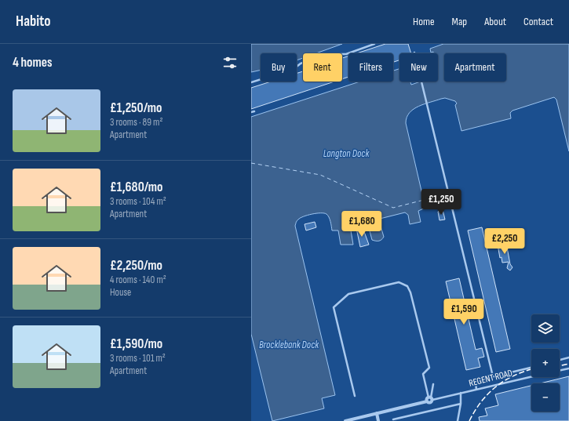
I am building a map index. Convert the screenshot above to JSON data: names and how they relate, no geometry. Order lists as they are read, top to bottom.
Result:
{
  "streets": {
    "lane": ["REGENT ROAD"]
  },
  "water": ["Langton Dock", "Brocklebank Dock"],
  "page": {
    "header": "Habito",
    "nav": [
      "Home",
      "Map",
      "About",
      "Contact"
    ],
    "heading": "4 homes",
    "chip": [
      "Buy",
      "Rent",
      "Filters",
      "New",
      "Apartment"
    ],
    "list": [
      {
        "name": "£1,250/mo",
        "note": "3 rooms · 89 m² · Apartment"
      },
      {
        "name": "£1,680/mo",
        "note": "3 rooms · 104 m² · Apartment"
      },
      {
        "name": "£2,250/mo",
        "note": "4 rooms · 140 m² · House"
      },
      {
        "name": "£1,590/mo",
        "note": "3 rooms · 101 m² · Apartment"
      }
    ],
    "price": [
      "£1,250",
      "£1,680",
      "£2,250",
      "£1,590"
    ],
    "map_buttons": ["+", "−"]
  }
}
